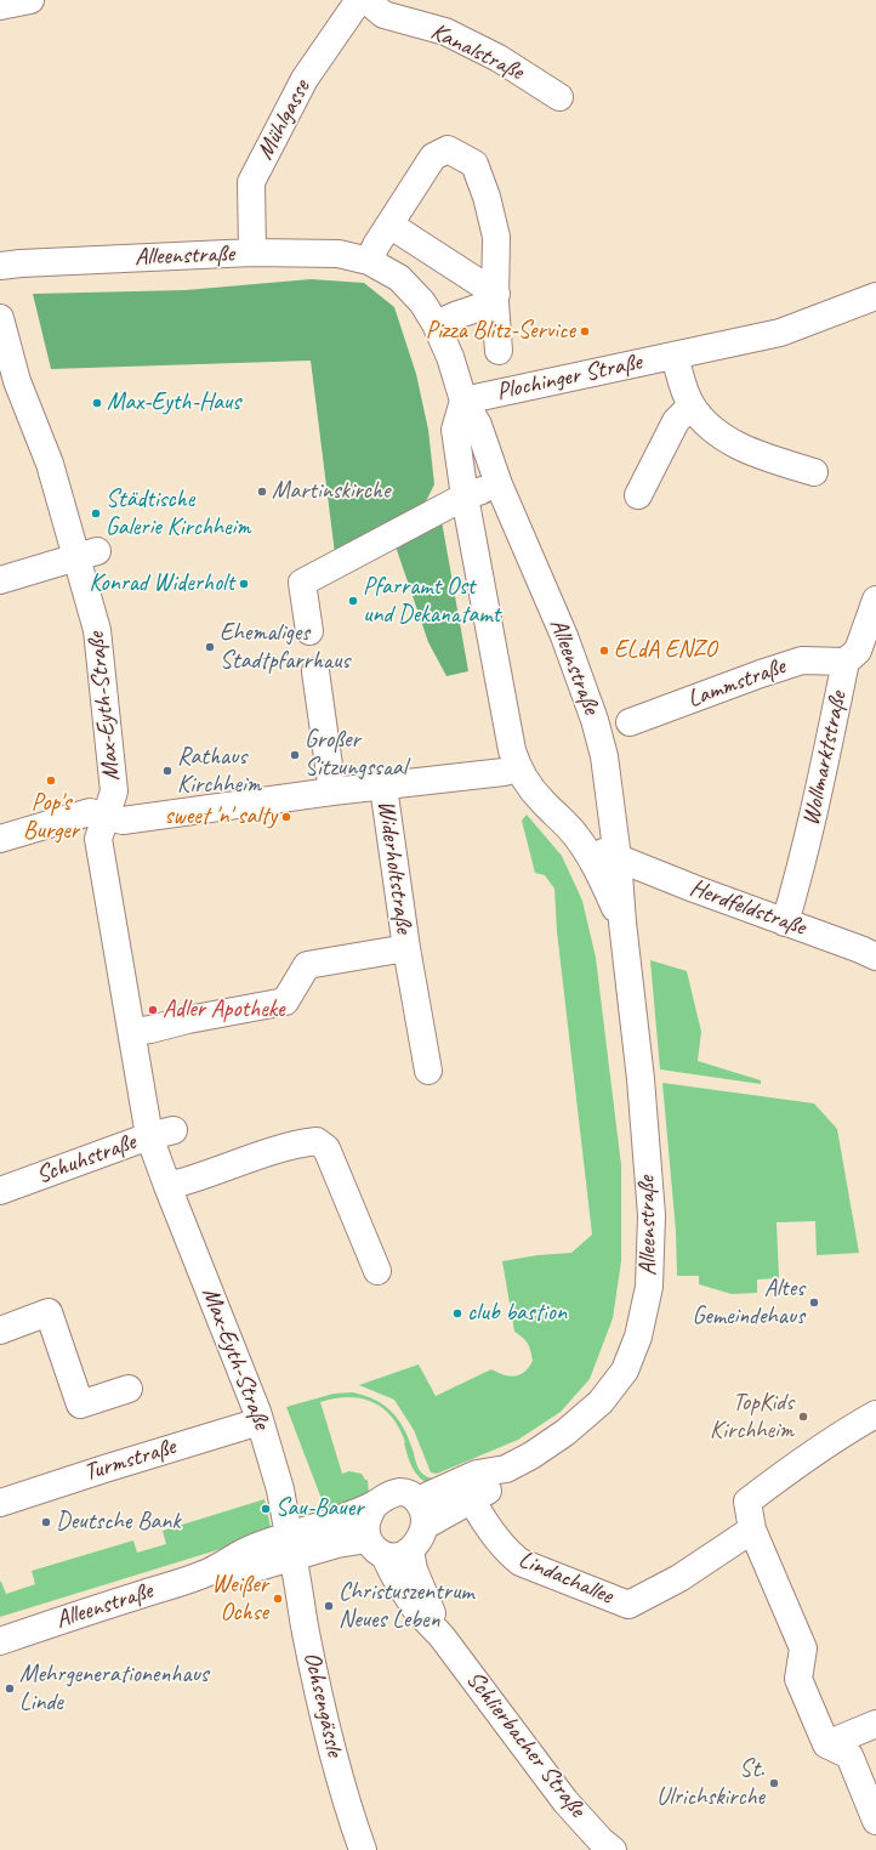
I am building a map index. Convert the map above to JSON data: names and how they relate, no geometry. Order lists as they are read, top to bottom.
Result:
{
  "streets": {
    "street": [
      "Kanalstraße",
      "Mühlgasse",
      "Alleenstraße",
      "Plochinger Straße",
      "Lammstraße",
      "Max-Eyth-Straße",
      "Wollmarktstraße",
      "Widerholtstraße",
      "Herdfeldstraße",
      "Schuhstraße",
      "Turmstraße",
      "Lindachallee",
      "Ochsengässle",
      "Schlierbacher Straße"
    ]
  },
  "crossings": [
    ["Mühlgasse", "Alleenstraße"],
    ["Alleenstraße", "Plochinger Straße"],
    ["Alleenstraße", "Max-Eyth-Straße"],
    ["Alleenstraße", "Herdfeldstraße"],
    ["Alleenstraße", "Lindachallee"],
    ["Alleenstraße", "Ochsengässle"],
    ["Alleenstraße", "Schlierbacher Straße"],
    ["Lammstraße", "Wollmarktstraße"],
    ["Max-Eyth-Straße", "Widerholtstraße"],
    ["Max-Eyth-Straße", "Schuhstraße"],
    ["Max-Eyth-Straße", "Turmstraße"],
    ["Max-Eyth-Straße", "Ochsengässle"],
    ["Wollmarktstraße", "Herdfeldstraße"]
  ],
  "places": [
    "Pizza Blitz-Service",
    "Max-Eyth-Haus",
    "Martinskirche",
    "Städtische Galerie Kirchheim",
    "Konrad Widerholt",
    "Pfarramt Ost und Dekanatamt",
    "Ehemaliges Stadtpfarrhaus",
    "ELdA ENZO",
    "Großer Sitzungssaal",
    "Rathaus Kirchheim",
    "Pop's Burger",
    "sweet 'n' salty",
    "Adler Apotheke",
    "Altes Gemeindehaus",
    "club bastion",
    "TopKids Kirchheim",
    "Sau-Bauer",
    "Deutsche Bank",
    "Weißer Ochse",
    "Christuszentrum Neues Leben",
    "Mehrgenerationenhaus Linde",
    "St. Ulrichskirche"
  ]
}
